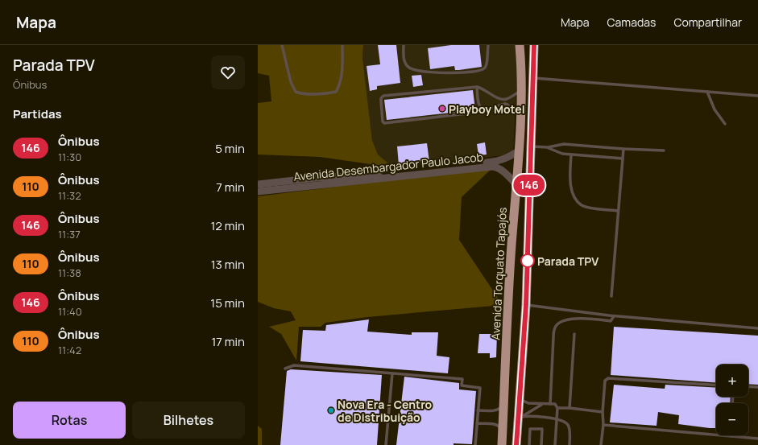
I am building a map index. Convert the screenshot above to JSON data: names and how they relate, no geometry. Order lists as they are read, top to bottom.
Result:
{
  "streets": {
    "highway": ["Avenida Torquato Tapajós"],
    "street": ["Avenida Desembargador Paulo Jacob"]
  },
  "crossings": [
    ["Avenida Desembargador Paulo Jacob", "Avenida Torquato Tapajós"]
  ],
  "places": ["Playboy Motel", "Parada TPV", "Nova Era - Centro de Distribuição"],
  "lines": ["bus line 146"],
  "page": {
    "header": "Mapa",
    "nav": ["Mapa", "Camadas", "Compartilhar"],
    "heading": [
      ["Parada TPV", "Ônibus"],
      "Partidas"
    ],
    "on_map": "146",
    "list": [
      {
        "mark": "146",
        "name": "Ônibus",
        "note": "11:30",
        "value": "5 min"
      },
      {
        "mark": "110",
        "name": "Ônibus",
        "note": "11:32",
        "value": "7 min"
      },
      {
        "mark": "146",
        "name": "Ônibus",
        "note": "11:37",
        "value": "12 min"
      },
      {
        "mark": "110",
        "name": "Ônibus",
        "note": "11:38",
        "value": "13 min"
      },
      {
        "mark": "146",
        "name": "Ônibus",
        "note": "11:40",
        "value": "15 min"
      },
      {
        "mark": "110",
        "name": "Ônibus",
        "note": "11:42",
        "value": "17 min"
      }
    ],
    "map_buttons": ["+", "−"],
    "buttons": ["Rotas", "Bilhetes"]
  }
}
